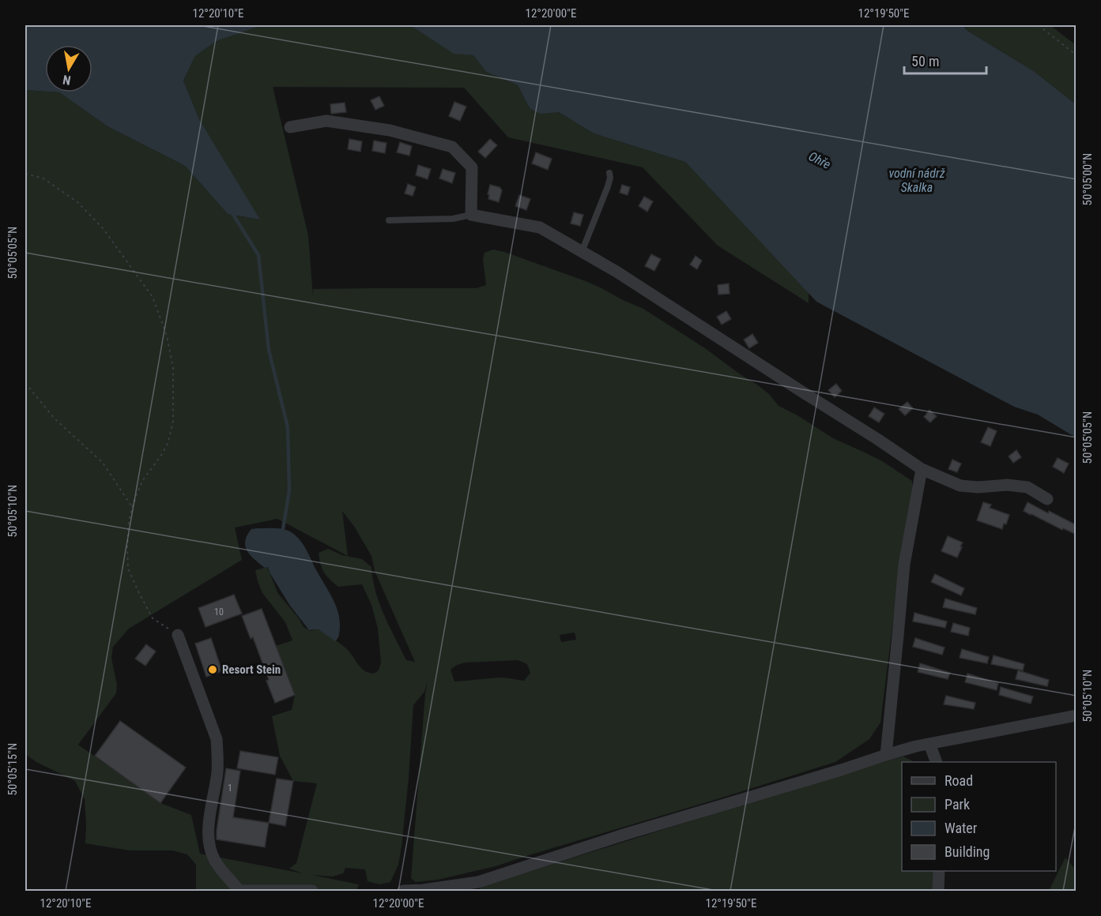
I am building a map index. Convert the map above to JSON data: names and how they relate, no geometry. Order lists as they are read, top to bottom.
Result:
{
  "water": ["Ohře", "vodní nádrž Skalka"],
  "places": ["Resort Stein"],
  "house_numbers": ["10", "1"],
  "legend": [
    "Road",
    "Park",
    "Water",
    "Building"
  ],
  "scale_bar": "50 m",
  "north": "bottom",
  "coordinates": [
    "12°20'10\"E",
    "12°20'00\"E",
    "12°19'50\"E",
    "50°05'00\"N",
    "50°05'05\"N",
    "50°05'10\"N",
    "50°05'15\"N"
  ]
}
